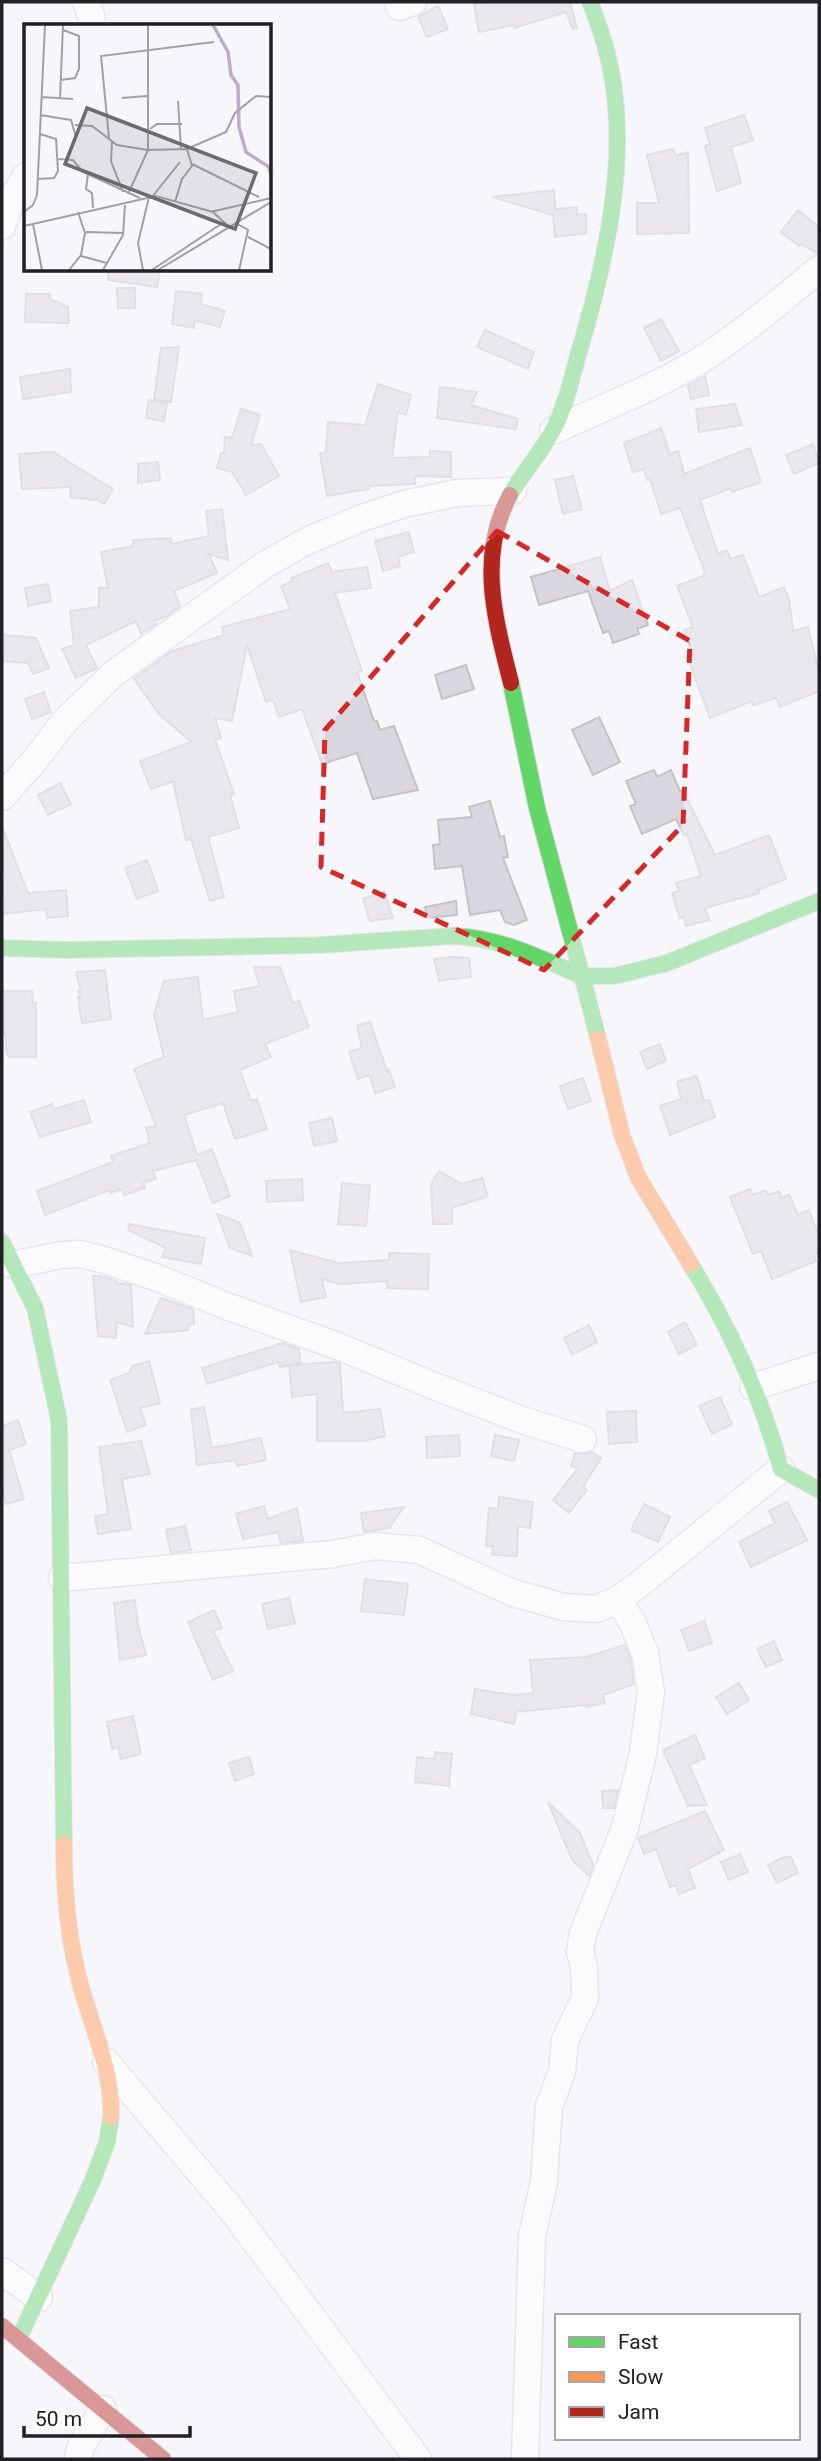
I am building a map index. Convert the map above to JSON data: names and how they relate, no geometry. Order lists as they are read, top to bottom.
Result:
{
  "legend": ["Fast", "Slow", "Jam"],
  "scale_bar": "50 m"
}
